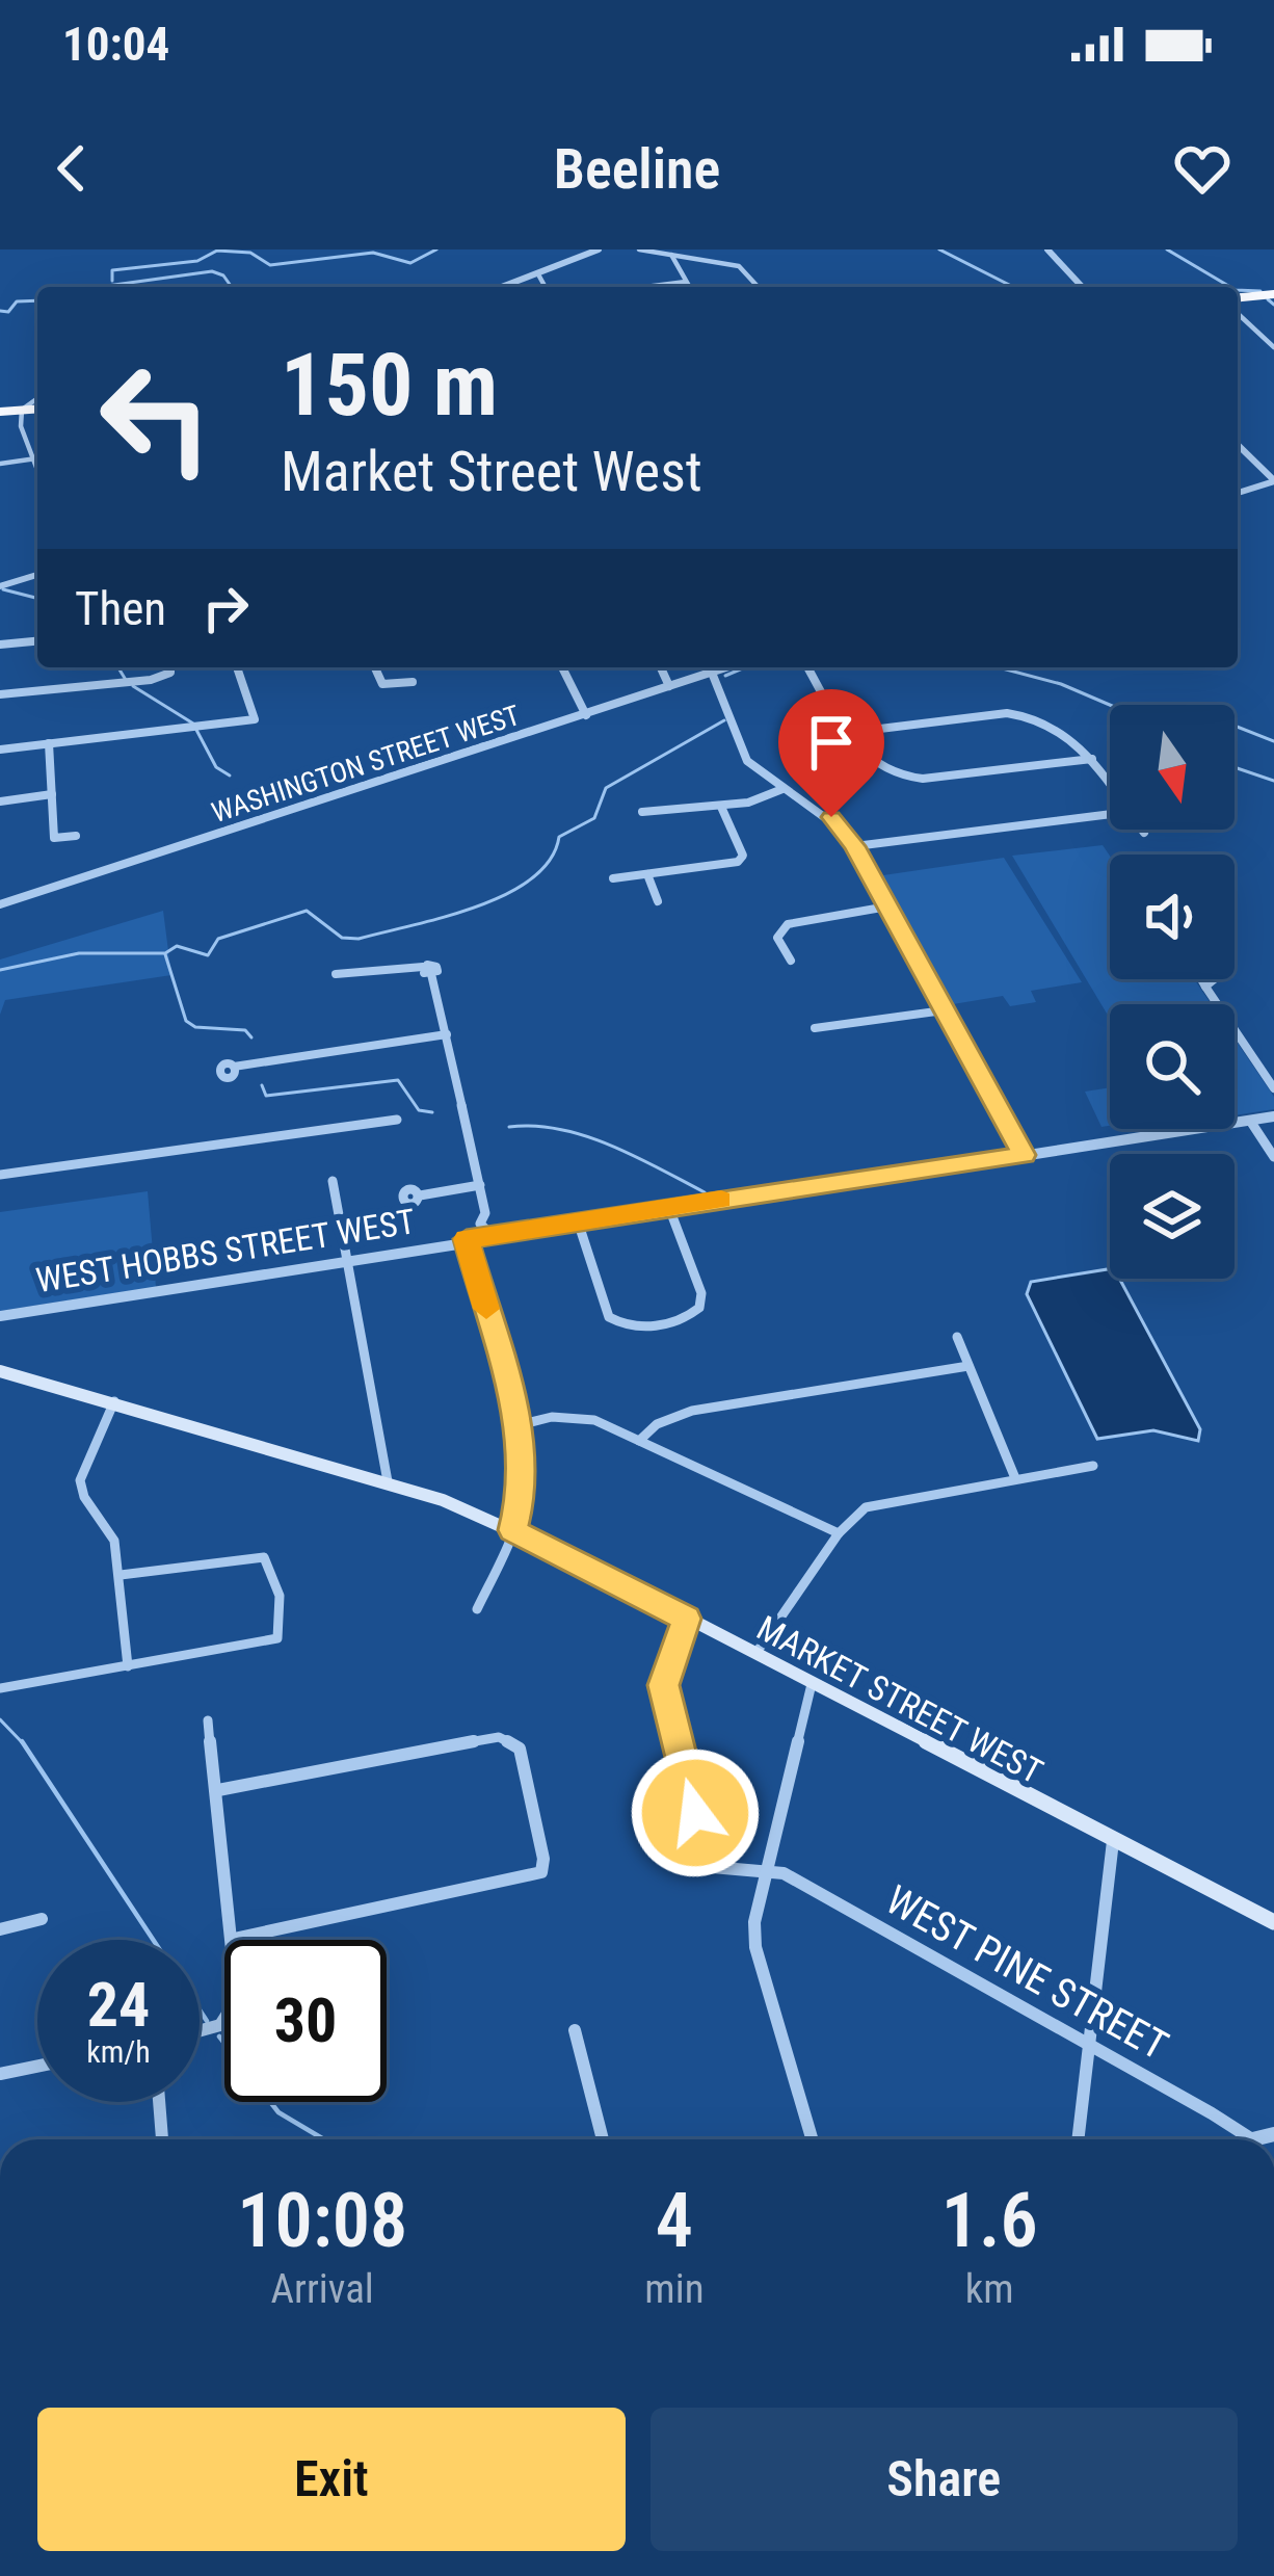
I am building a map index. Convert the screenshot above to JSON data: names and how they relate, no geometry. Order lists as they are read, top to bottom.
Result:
{
  "streets": {
    "main road": ["MARKET STREET WEST"],
    "street": ["WASHINGTON STREET WEST", "WEST HOBBS STREET WEST", "WEST PINE STREET"]
  },
  "north": "bottom",
  "page": {
    "status": "10:04",
    "header": "Beeline",
    "turn": ["150 m", "Market Street West"],
    "then": "Then",
    "speed": "24 km/h",
    "limit": "30",
    "eta": [
      "10:08",
      "Arrival",
      "4",
      "min",
      "1.6",
      "km"
    ],
    "buttons": ["Exit", "Share"]
  }
}
